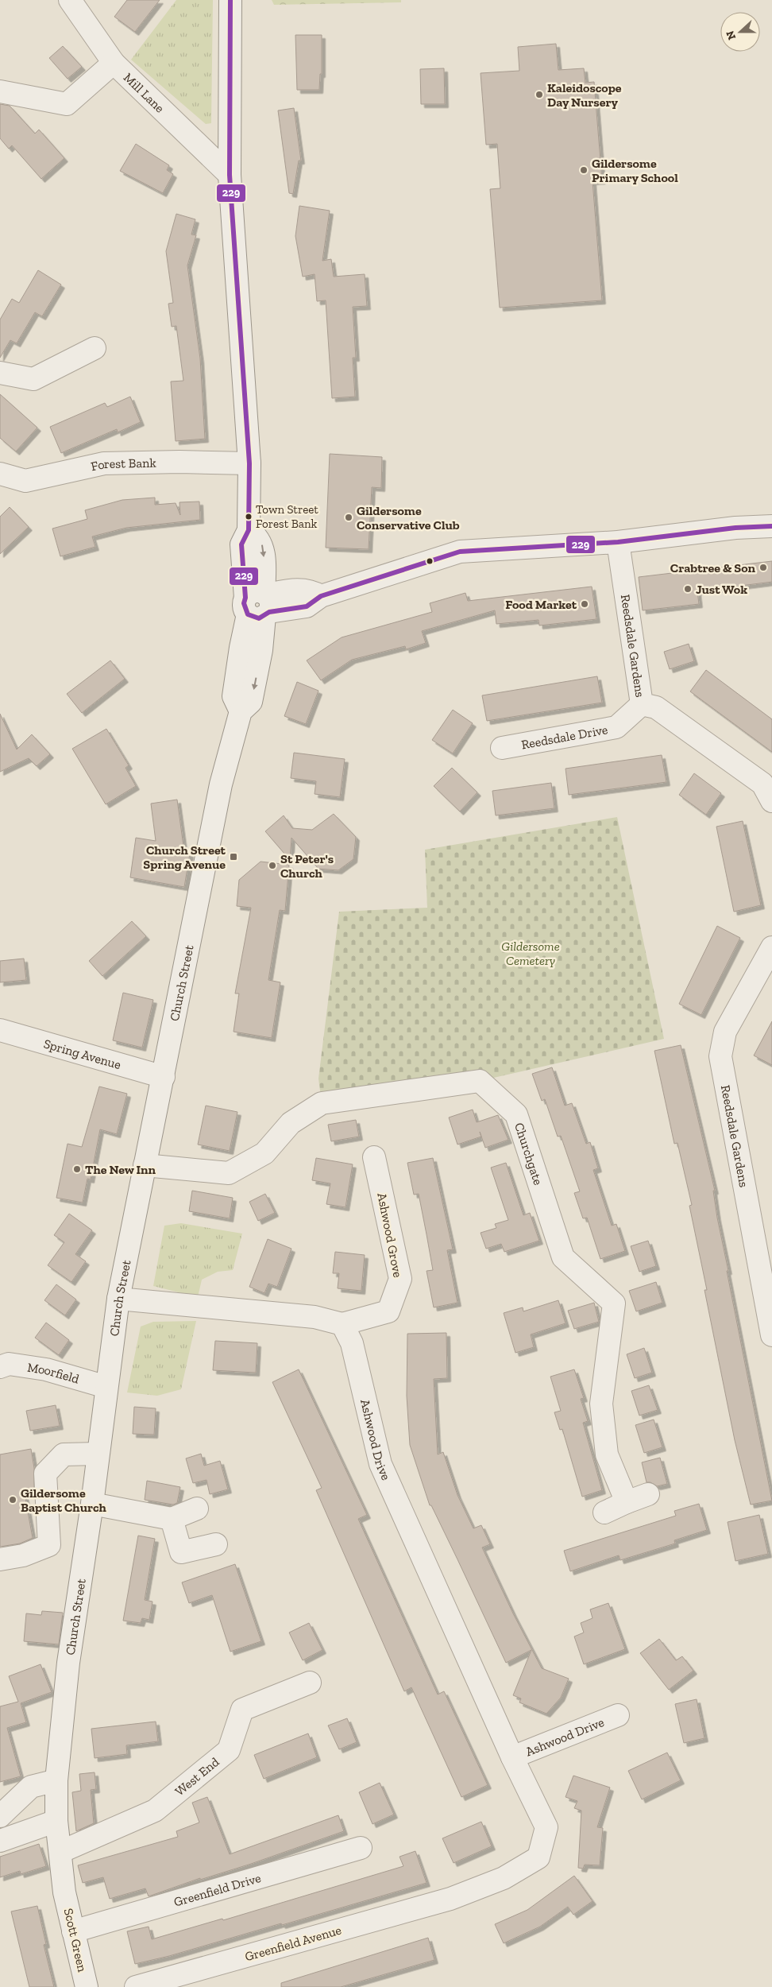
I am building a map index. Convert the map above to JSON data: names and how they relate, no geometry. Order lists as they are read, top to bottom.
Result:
{
  "streets": {
    "street": [
      "Mill Lane",
      "Forest Bank",
      "Reedsdale Gardens",
      "Reedsdale Drive",
      "Church Street",
      "Spring Avenue",
      "Churchgate",
      "Ashwood Grove",
      "Moorfield",
      "Ashwood Drive",
      "West End",
      "Greenfield Drive",
      "Scott Green",
      "Greenfield Avenue"
    ]
  },
  "crossings": [
    ["Forest Bank", "Church Street"],
    ["Reedsdale Gardens", "Reedsdale Drive"],
    ["Church Street", "Spring Avenue"],
    ["Church Street", "Churchgate"],
    ["Church Street", "Moorfield"],
    ["Church Street", "West End"],
    ["Church Street", "Scott Green"],
    ["Ashwood Grove", "Ashwood Drive"],
    ["Ashwood Drive", "Greenfield Avenue"],
    ["Greenfield Drive", "Scott Green"]
  ],
  "parks": ["Gildersome Cemetery"],
  "places": {
    "other": [
      "Kaleidoscope Day Nursery",
      "Gildersome Primary School",
      "Town Street Forest Bank",
      "Gildersome Conservative Club",
      "Crabtree & Son",
      "Just Wok",
      "Food Market",
      "St Peter's Church",
      "The New Inn",
      "Gildersome Baptist Church"
    ],
    "transit": ["Church Street Spring Avenue"]
  },
  "lines": ["transit line 229"],
  "north": "left"
}
